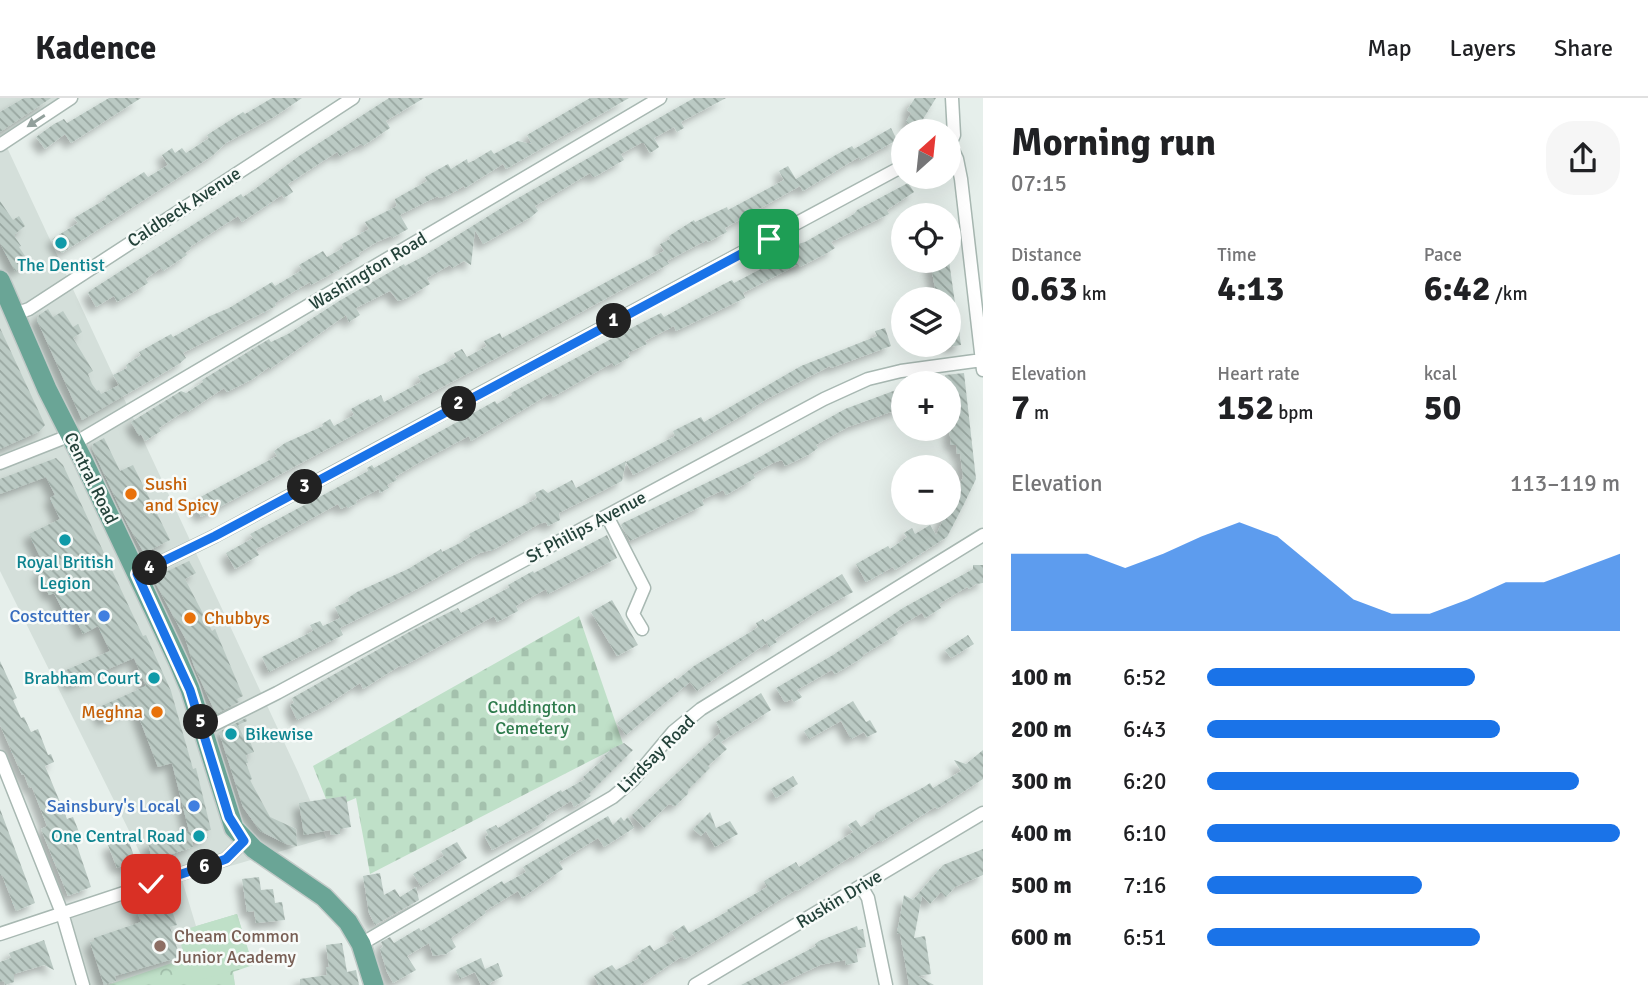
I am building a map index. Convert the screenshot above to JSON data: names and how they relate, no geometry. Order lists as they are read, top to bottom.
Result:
{
  "streets": {
    "main road": ["Central Road"],
    "street": [
      "Caldbeck Avenue",
      "Washington Road",
      "St Philips Avenue",
      "Lindsay Road",
      "Ruskin Drive"
    ]
  },
  "crossings": [
    ["Caldbeck Avenue", "Central Road"],
    ["Washington Road", "Central Road"],
    ["Central Road", "St Philips Avenue"],
    ["Central Road", "Lindsay Road"]
  ],
  "parks": ["Cuddington Cemetery"],
  "places": [
    "The Dentist",
    "Sushi and Spicy",
    "Royal British Legion",
    "Costcutter",
    "Chubbys",
    "Brabham Court",
    "Meghna",
    "Bikewise",
    "Sainsbury's Local",
    "One Central Road",
    "Cheam Common Junior Academy"
  ],
  "north": "top right",
  "page": {
    "header": "Kadence",
    "nav": ["Map", "Layers", "Share"],
    "heading": ["Morning run", "07:15"],
    "map_buttons": ["+", "−"],
    "stats": [
      ["Distance", "0.63 km"],
      ["Time", "4:13"],
      ["Pace", "6:42 /km"],
      ["Elevation", "7 m"],
      ["Heart rate", "152 bpm"],
      ["kcal", "50"]
    ],
    "pins": [
      "1",
      "2",
      "3",
      "4",
      "5",
      "6"
    ],
    "chart": ["Elevation", "113–119 m"],
    "list": [
      {
        "name": "100 m",
        "note": "6:52"
      },
      {
        "name": "200 m",
        "note": "6:43"
      },
      {
        "name": "300 m",
        "note": "6:20"
      },
      {
        "name": "400 m",
        "note": "6:10"
      },
      {
        "name": "500 m",
        "note": "7:16"
      },
      {
        "name": "600 m",
        "note": "6:51"
      }
    ]
  }
}
